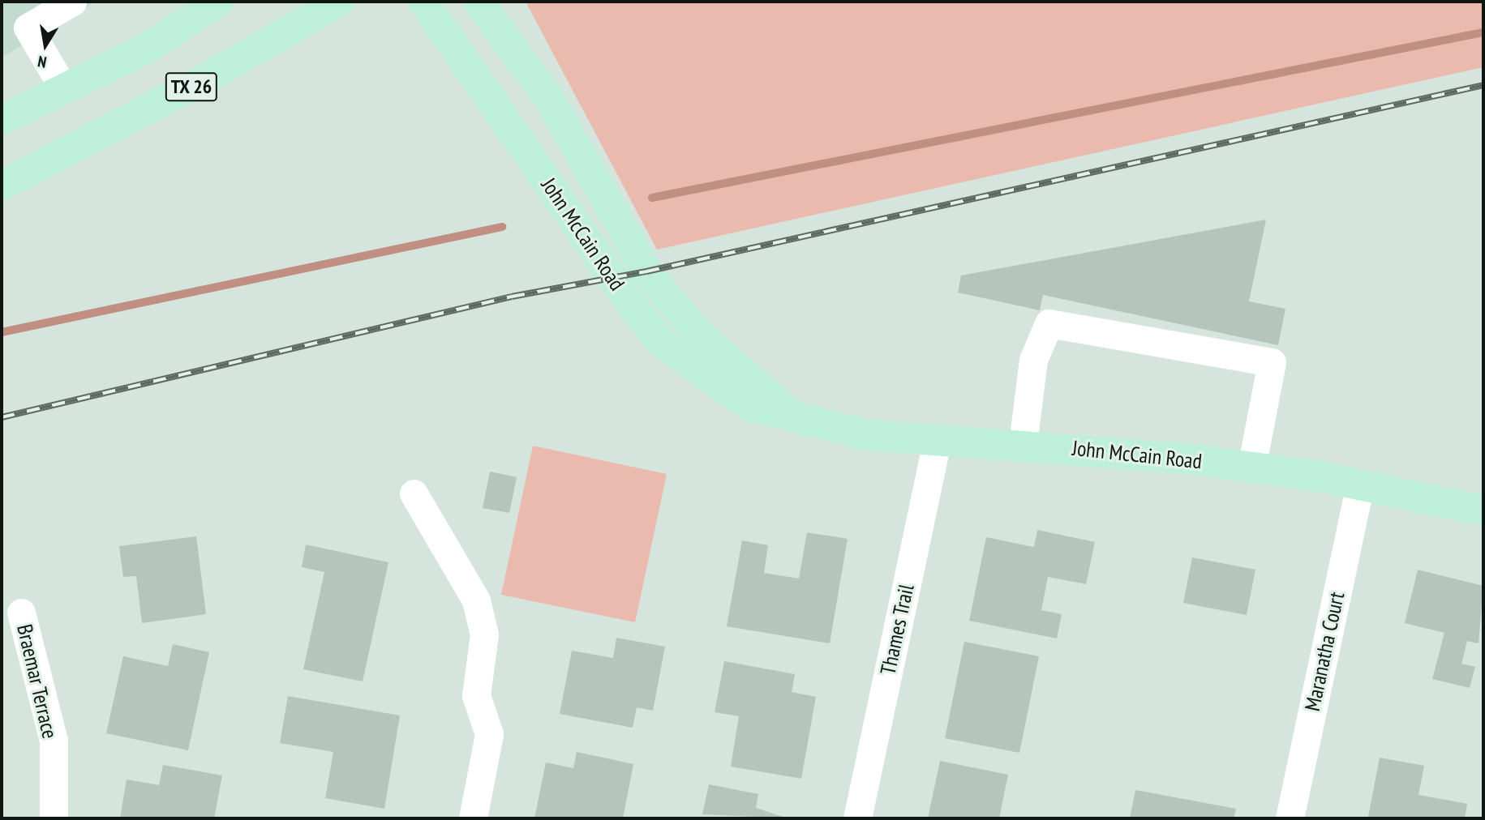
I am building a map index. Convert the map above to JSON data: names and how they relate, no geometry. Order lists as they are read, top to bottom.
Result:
{
  "streets": {
    "main road": ["TX 26", "John McCain Road"],
    "street": ["Thames Trail", "Maranatha Court", "Braemar Terrace"]
  },
  "crossings": [
    ["John McCain Road", "Thames Trail"],
    ["John McCain Road", "Maranatha Court"]
  ],
  "north": "bottom"
}
